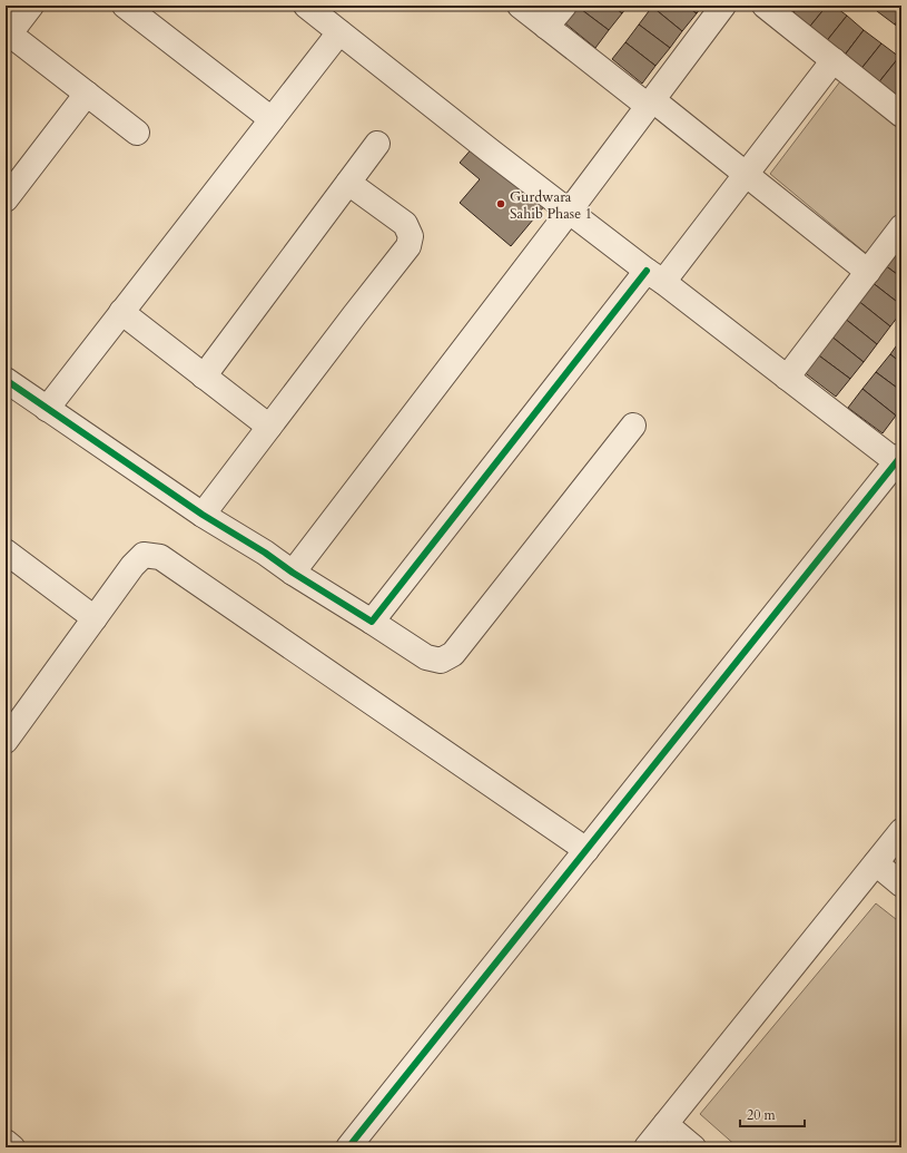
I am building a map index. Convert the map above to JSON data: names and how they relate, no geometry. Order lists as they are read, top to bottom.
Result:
{
  "places": ["Gurdwara Sahib Phase 1"],
  "scale_bar": "20 m"
}
